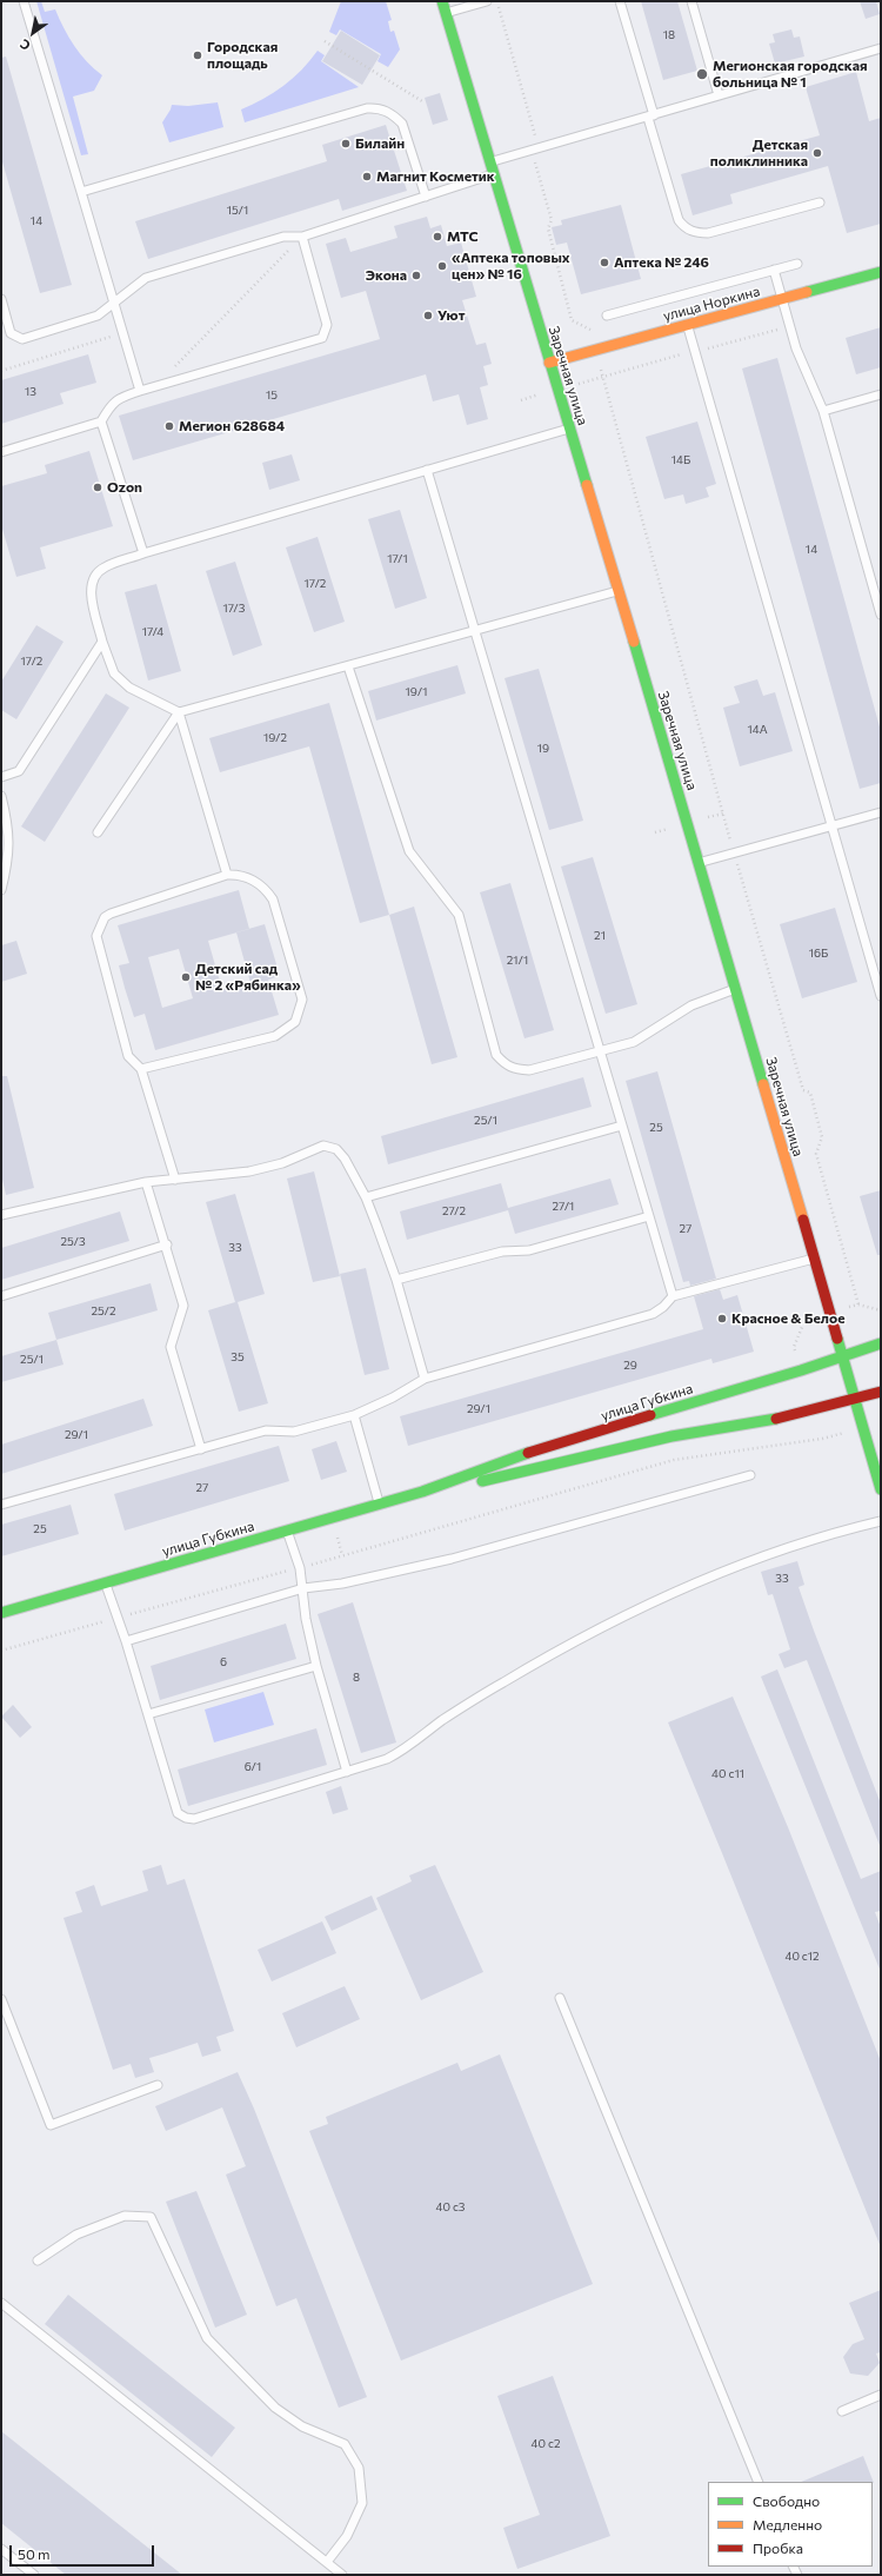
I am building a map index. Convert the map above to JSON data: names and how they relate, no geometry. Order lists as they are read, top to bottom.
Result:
{
  "streets": {
    "main road": ["улица Норкина", "Заречная улица", "улица Губкина"]
  },
  "crossings": [
    ["улица Норкина", "Заречная улица"],
    ["Заречная улица", "улица Губкина"]
  ],
  "places": [
    "Городская площадь",
    "Мегионская городская больница № 1",
    "Билайн",
    "Детская поликлинника",
    "Магнит Косметик",
    "МТС",
    "Аптека № 246",
    "«Аптека топовых цен» № 16",
    "Экона",
    "Уют",
    "Мегион 628684",
    "Ozon",
    "Детский сад № 2 «Рябинка»",
    "Красное & Белое"
  ],
  "house_numbers": [
    "18",
    "15/1",
    "14",
    "13",
    "15",
    "14Б",
    "14",
    "17/1",
    "17/2",
    "17/3",
    "17/4",
    "17/2",
    "19/1",
    "14А",
    "19/2",
    "19",
    "21",
    "16Б",
    "21/1",
    "25/1",
    "25",
    "27/1",
    "27/2",
    "27",
    "25/3",
    "33",
    "25/2",
    "35",
    "25/1",
    "29",
    "29/1",
    "29/1",
    "27",
    "25",
    "33",
    "6",
    "8",
    "6/1",
    "40 с11",
    "40 с12",
    "40 с3",
    "40 с2"
  ],
  "legend": ["Свободно", "Медленно", "Пробка"],
  "scale_bar": "50 m",
  "north": "bottom left"
}
